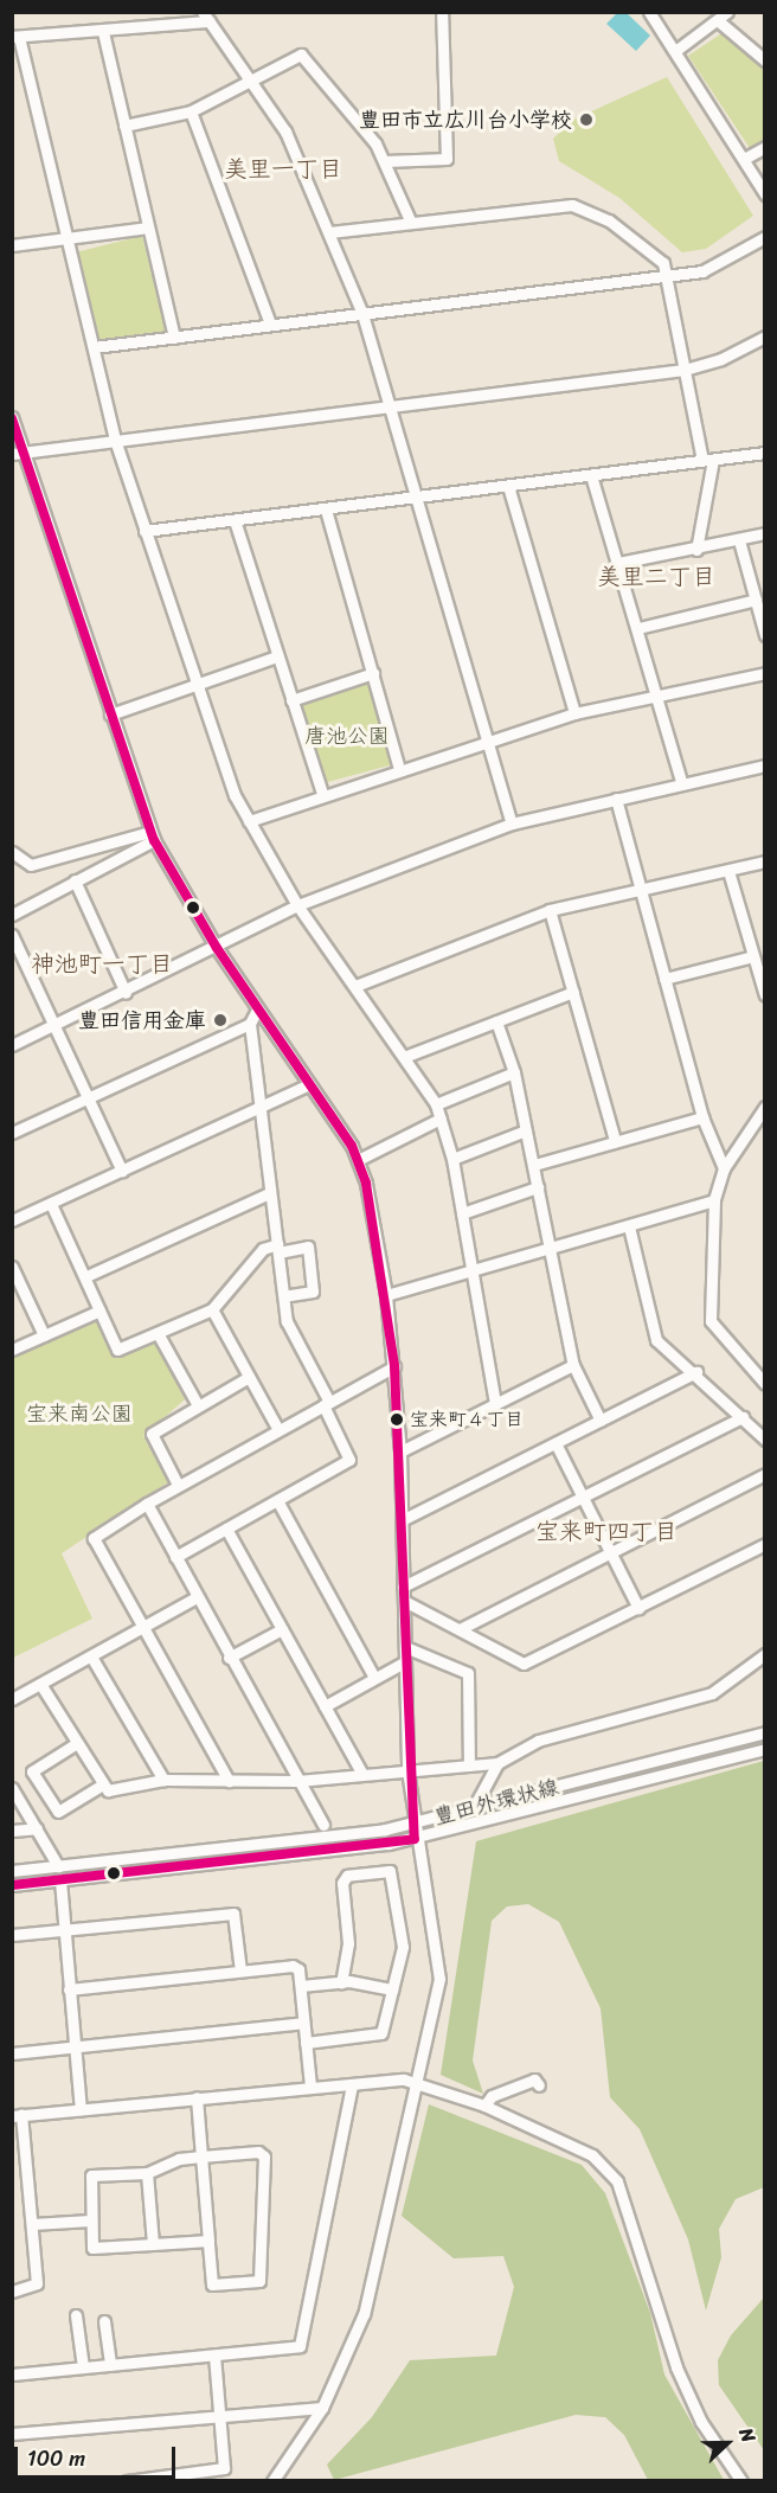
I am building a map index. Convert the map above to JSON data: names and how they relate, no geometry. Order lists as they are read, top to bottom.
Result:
{
  "streets": {
    "street": ["豊田外環状線"]
  },
  "districts": [
    "美里一丁目",
    "美里二丁目",
    "神池町一丁目",
    "宝来町四丁目"
  ],
  "parks": ["唐池公園", "宝来南公園"],
  "places": ["豊田市立広川台小学校", "豊田信用金庫", "宝来町４丁目"],
  "scale_bar": "100 m",
  "north": "right"
}
